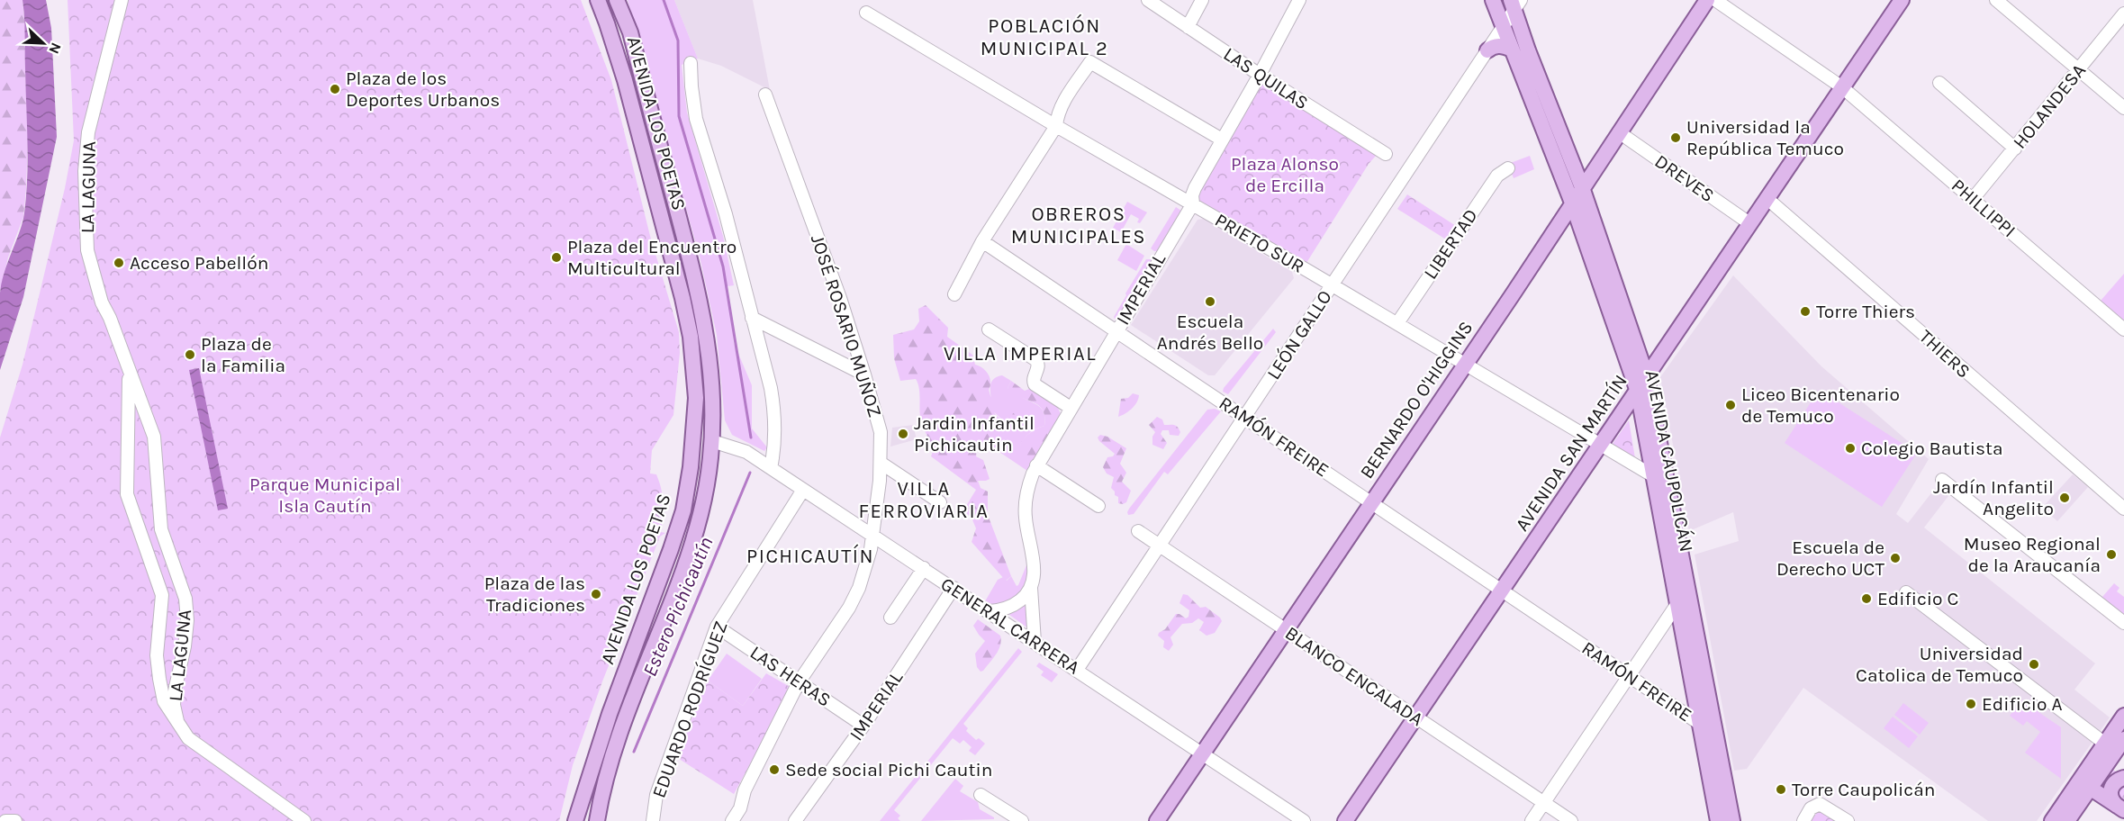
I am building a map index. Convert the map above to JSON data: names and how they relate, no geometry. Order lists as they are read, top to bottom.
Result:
{
  "streets": {
    "main road": [
      "AVENIDA LOS POETAS",
      "BERNARDO O'HIGGINS",
      "AVENIDA SAN MARTÍN",
      "AVENIDA CAUPOLICÁN"
    ],
    "street": [
      "LAS QUILAS",
      "HOLANDESA",
      "DREVES",
      "LA LAGUNA",
      "PHILLIPPI",
      "PRIETO SUR",
      "LIBERTAD",
      "IMPERIAL",
      "JOSÉ ROSARIO MUÑOZ",
      "LEÓN GALLO",
      "THIERS",
      "RAMÓN FREIRE",
      "GENERAL CARRERA",
      "LAS HERAS",
      "BLANCO ENCALADA",
      "EDUARDO RODRÍGUEZ"
    ]
  },
  "crossings": [
    ["LAS QUILAS", "IMPERIAL"],
    ["HOLANDESA", "PHILLIPPI"],
    ["AVENIDA LOS POETAS", "GENERAL CARRERA"],
    ["DREVES", "BERNARDO O'HIGGINS"],
    ["DREVES", "AVENIDA SAN MARTÍN"],
    ["PHILLIPPI", "AVENIDA SAN MARTÍN"],
    ["PRIETO SUR", "LIBERTAD"],
    ["PRIETO SUR", "IMPERIAL"],
    ["PRIETO SUR", "LEÓN GALLO"],
    ["PRIETO SUR", "BERNARDO O'HIGGINS"],
    ["PRIETO SUR", "AVENIDA SAN MARTÍN"],
    ["PRIETO SUR", "AVENIDA CAUPOLICÁN"],
    ["IMPERIAL", "RAMÓN FREIRE"],
    ["IMPERIAL", "GENERAL CARRERA"],
    ["IMPERIAL", "LAS HERAS"],
    ["JOSÉ ROSARIO MUÑOZ", "GENERAL CARRERA"],
    ["JOSÉ ROSARIO MUÑOZ", "LAS HERAS"],
    ["LEÓN GALLO", "RAMÓN FREIRE"],
    ["LEÓN GALLO", "AVENIDA CAUPOLICÁN"],
    ["LEÓN GALLO", "GENERAL CARRERA"],
    ["LEÓN GALLO", "BLANCO ENCALADA"],
    ["THIERS", "AVENIDA SAN MARTÍN"],
    ["BERNARDO O'HIGGINS", "RAMÓN FREIRE"],
    ["BERNARDO O'HIGGINS", "AVENIDA CAUPOLICÁN"],
    ["BERNARDO O'HIGGINS", "GENERAL CARRERA"],
    ["BERNARDO O'HIGGINS", "BLANCO ENCALADA"],
    ["RAMÓN FREIRE", "AVENIDA SAN MARTÍN"],
    ["RAMÓN FREIRE", "AVENIDA CAUPOLICÁN"],
    ["AVENIDA SAN MARTÍN", "AVENIDA CAUPOLICÁN"],
    ["AVENIDA SAN MARTÍN", "BLANCO ENCALADA"],
    ["GENERAL CARRERA", "EDUARDO RODRÍGUEZ"],
    ["LAS HERAS", "EDUARDO RODRÍGUEZ"]
  ],
  "districts": [
    "POBLACIÓN MUNICIPAL 2",
    "OBREROS MUNICIPALES",
    "VILLA IMPERIAL",
    "VILLA FERROVIARIA",
    "PICHICAUTÍN"
  ],
  "water": ["Estero Pichicautín"],
  "parks": ["Plaza Alonso de Ercilla", "Parque Municipal Isla Cautín"],
  "places": [
    "Plaza de los Deportes Urbanos",
    "Universidad la República Temuco",
    "Plaza del Encuentro Multicultural",
    "Acceso Pabellón",
    "Escuela Andrés Bello",
    "Torre Thiers",
    "Plaza de la Familia",
    "Liceo Bicentenario de Temuco",
    "Jardin Infantil Pichicautin",
    "Colegio Bautista",
    "Jardín Infantil Angelito",
    "Museo Regional de la Araucanía",
    "Escuela de Derecho UCT",
    "Plaza de las Tradiciones",
    "Edificio C",
    "Universidad Catolica de Temuco",
    "Edificio A",
    "Sede social Pichi Cautin",
    "Torre Caupolicán"
  ],
  "north": "bottom right"
}
